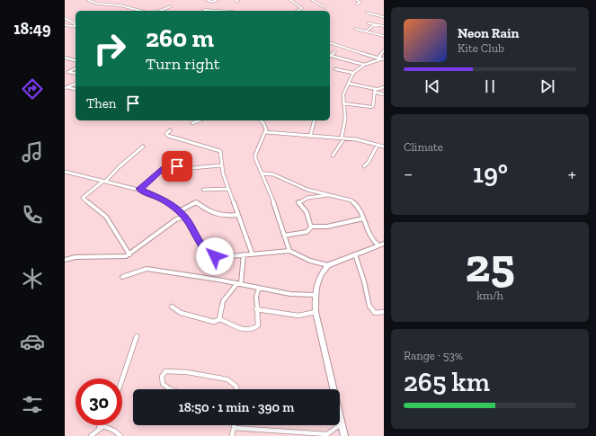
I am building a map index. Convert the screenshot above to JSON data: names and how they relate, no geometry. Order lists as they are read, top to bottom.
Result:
{
  "page": {
    "tabs": "18:49",
    "turn": ["260 m", "Turn right"],
    "song": ["Neon Rain", "Kite Club"],
    "then": "Then",
    "tile": [
      "Climate",
      ["25", "km/h"],
      ["Range · 53%", "265 km"]
    ],
    "heat": ["−", "19°", "+"],
    "limit": "30",
    "trip": "18:50 · 1 min · 390 m"
  }
}
